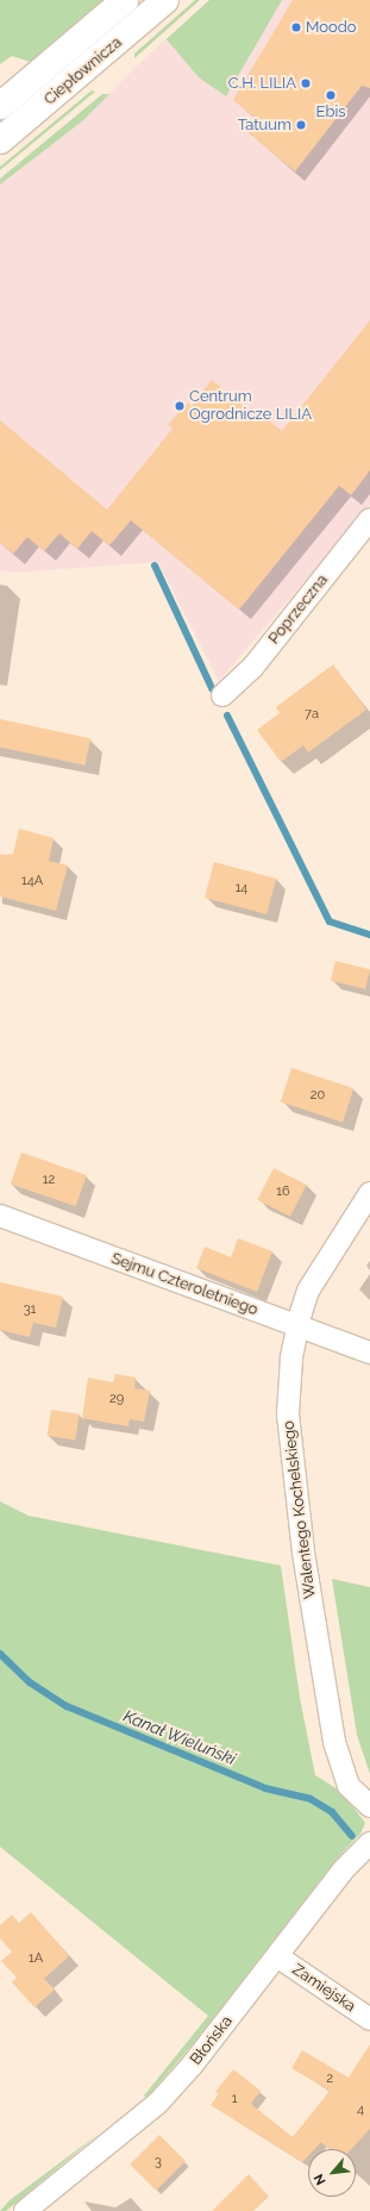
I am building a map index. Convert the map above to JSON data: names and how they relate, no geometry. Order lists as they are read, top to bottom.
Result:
{
  "streets": {
    "main road": ["Ciepłownicza"],
    "street": [
      "Poprzeczna",
      "Sejmu Czteroletniego",
      "Walentego Kochelskiego",
      "Zamiejska",
      "Błońska"
    ]
  },
  "crossings": [
    ["Sejmu Czteroletniego", "Walentego Kochelskiego"],
    ["Zamiejska", "Błońska"]
  ],
  "water": ["Kanał Wieluński"],
  "places": [
    "Moodo",
    "C.H. LILIA",
    "Ebis",
    "Tatuum",
    "Centrum Ogrodnicze LILIA"
  ],
  "house_numbers": [
    "7a",
    "14A",
    "14",
    "20",
    "12",
    "16",
    "31",
    "29",
    "1A",
    "2",
    "1",
    "4",
    "3"
  ],
  "north": "bottom left"
}
